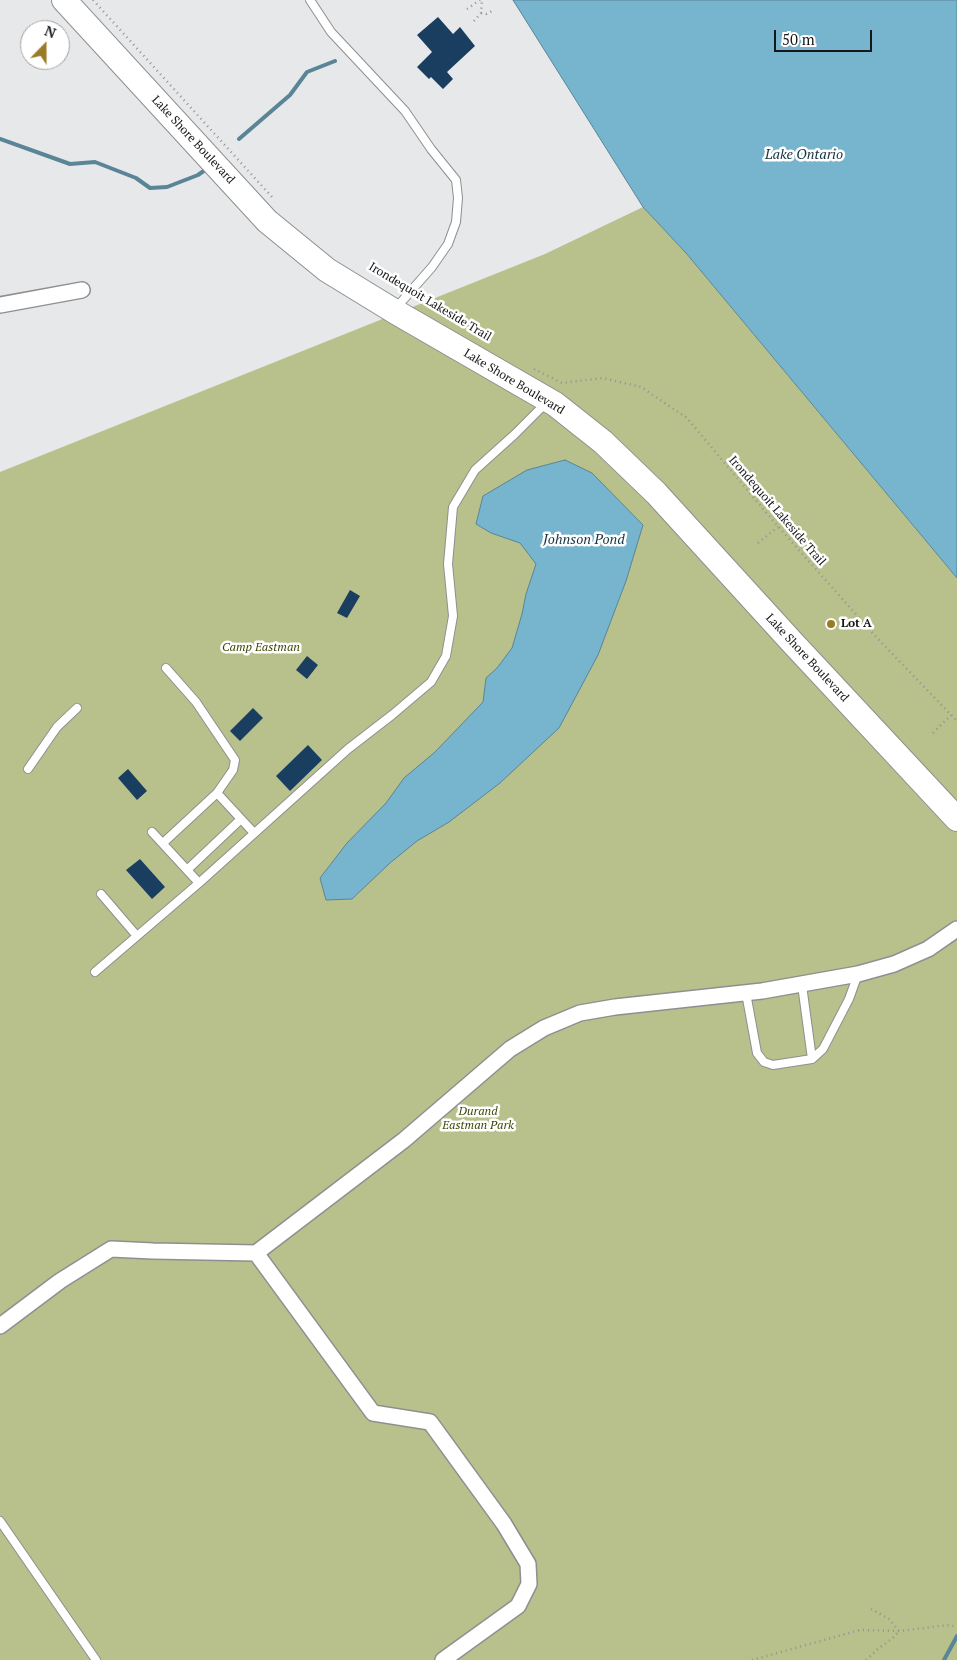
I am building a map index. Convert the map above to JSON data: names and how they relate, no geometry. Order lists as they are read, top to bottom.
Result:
{
  "streets": {
    "main road": ["Lake Shore Boulevard"],
    "path": ["Irondequoit Lakeside Trail"]
  },
  "water": ["Lake Ontario", "Johnson Pond"],
  "parks": ["Camp Eastman", "Durand Eastman Park"],
  "places": ["Lot A"],
  "scale_bar": "50 m",
  "north": "top"
}
